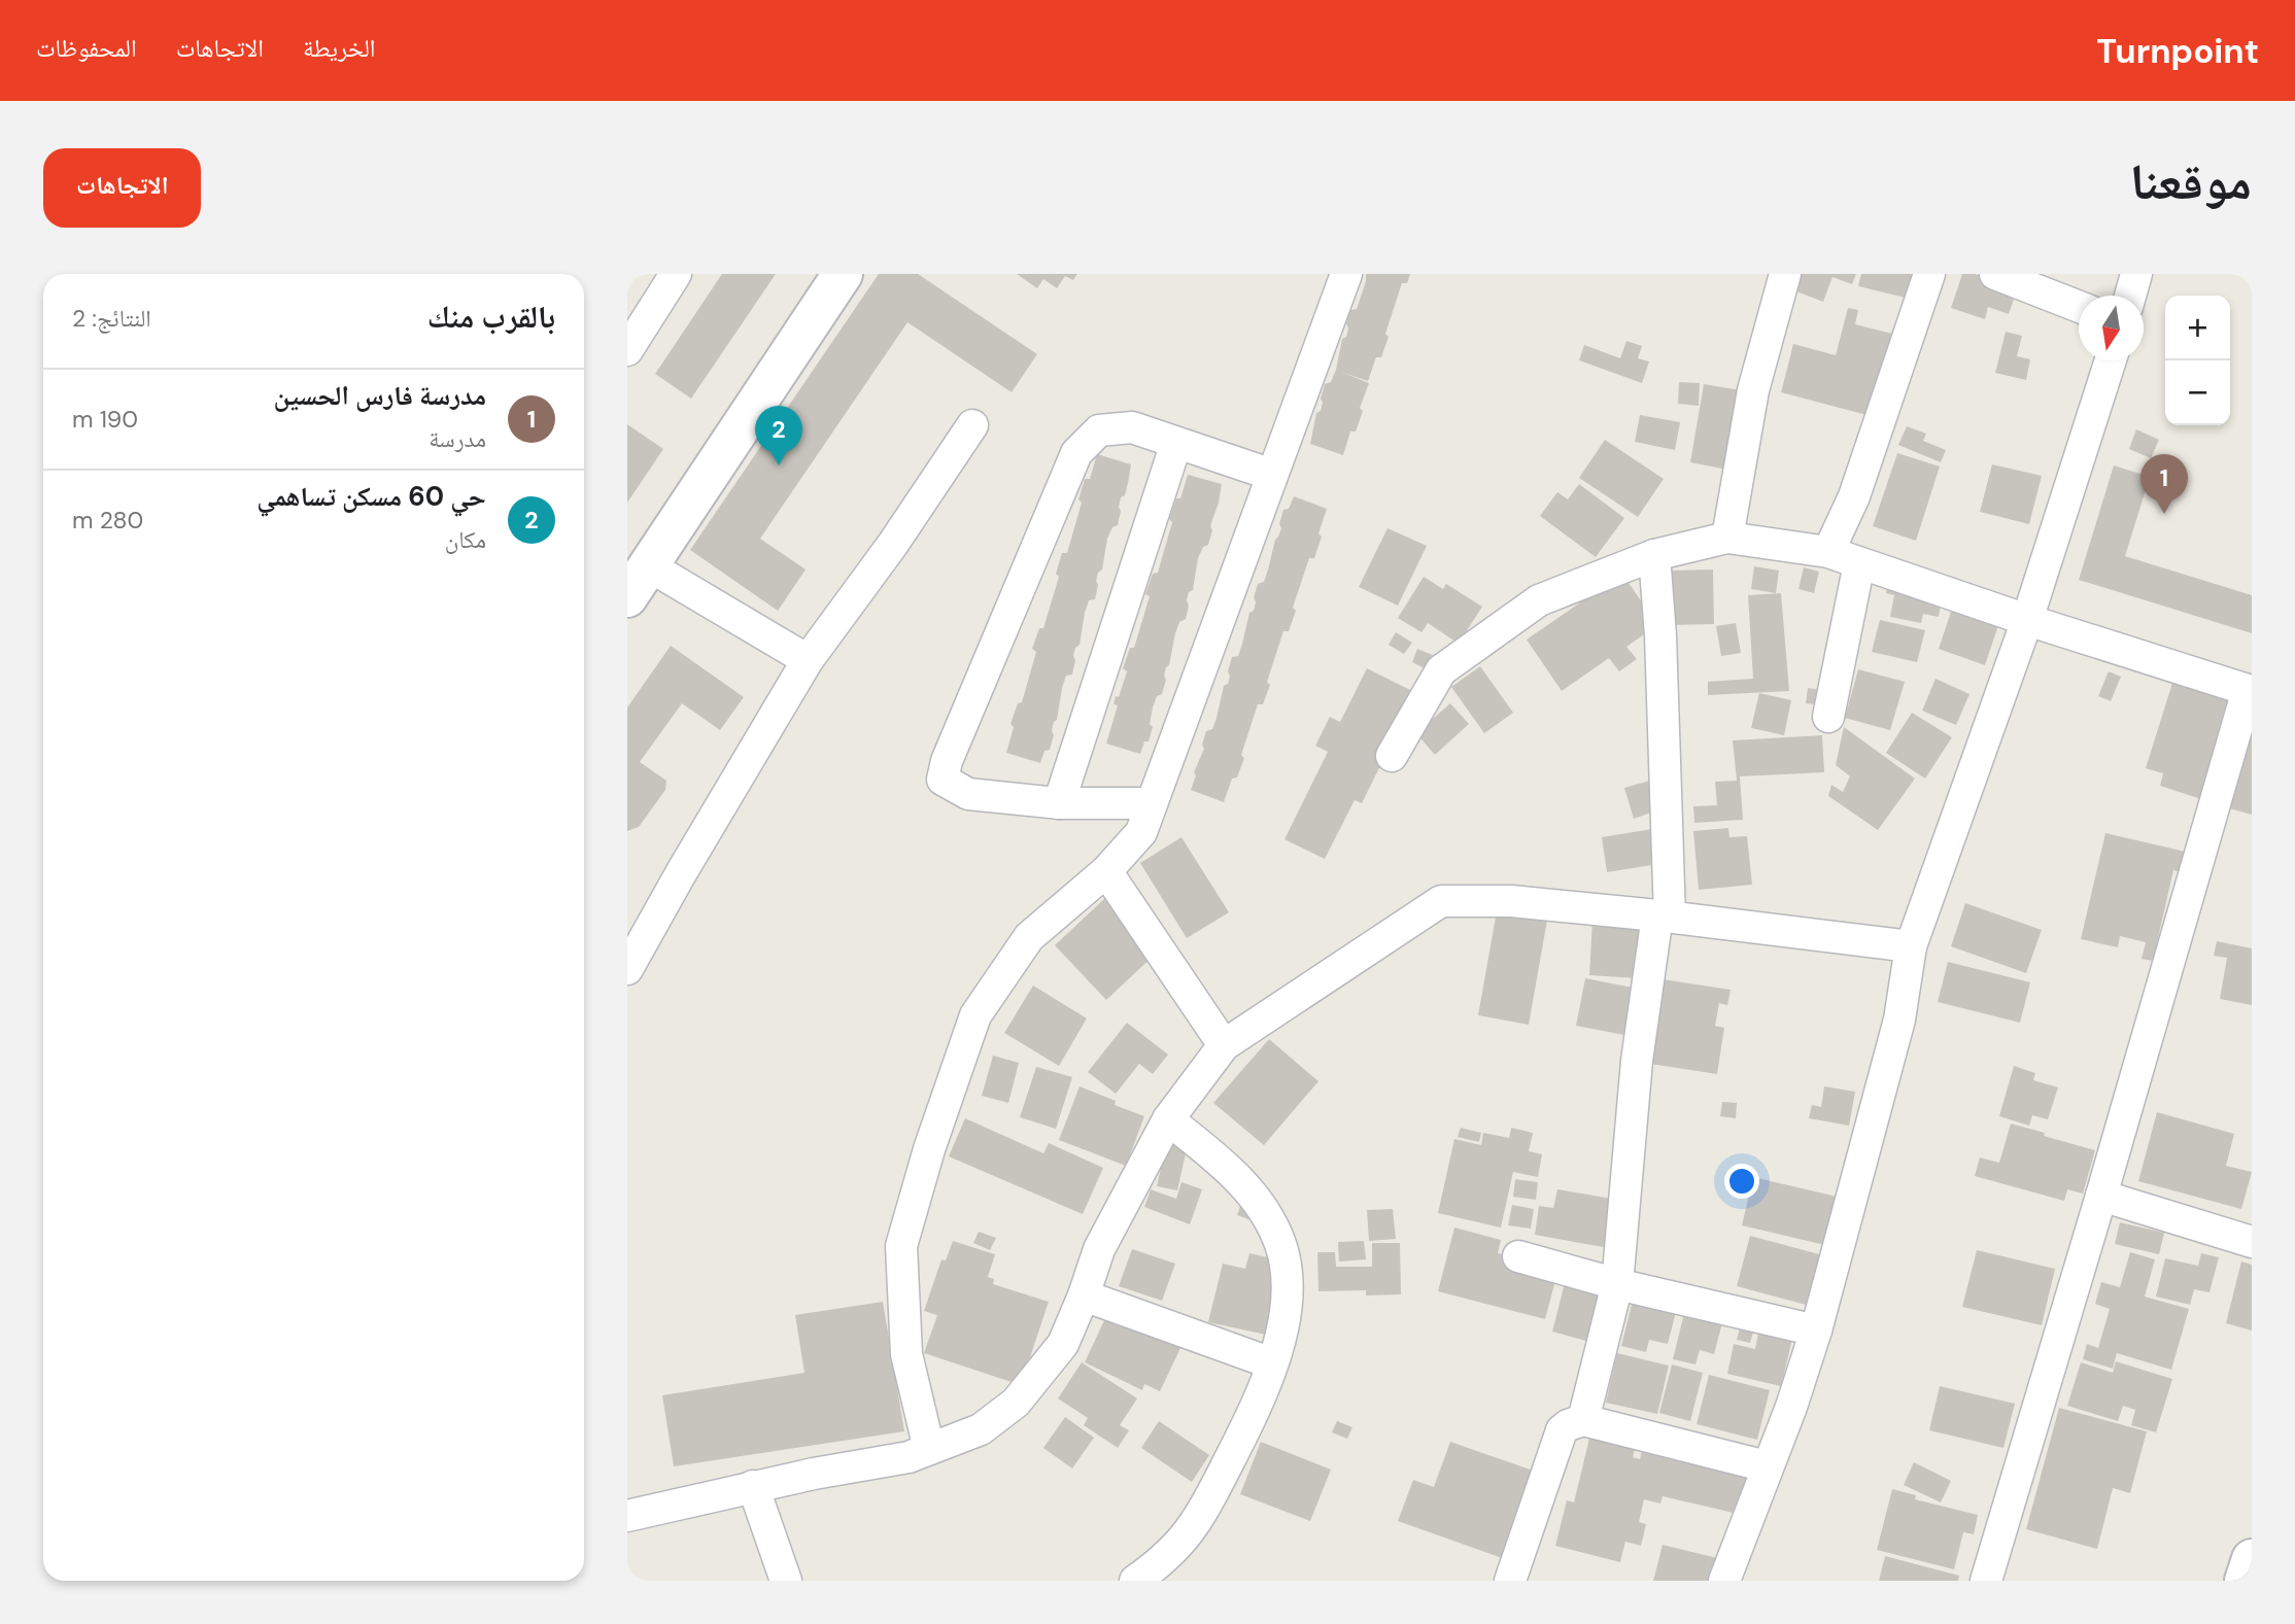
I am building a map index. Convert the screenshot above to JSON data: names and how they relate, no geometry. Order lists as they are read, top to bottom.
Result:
{
  "north": "bottom",
  "page": {
    "header": "Turnpoint",
    "nav": ["الخريطة", "الاتجاهات", "المحفوظات"],
    "title": "موقعنا",
    "buttons": "الاتجاهات",
    "heading": ["بالقرب منك", "النتائج: 2"],
    "map_buttons": ["+", "−"],
    "list": [
      {
        "mark": "1",
        "name": "مدرسة فارس الحسين",
        "note": "مدرسة",
        "value": "190 m"
      },
      {
        "mark": "2",
        "name": "حي 60 مسكن تساهمي",
        "note": "مكان",
        "value": "280 m"
      }
    ],
    "pins": ["2", "1"]
  }
}
